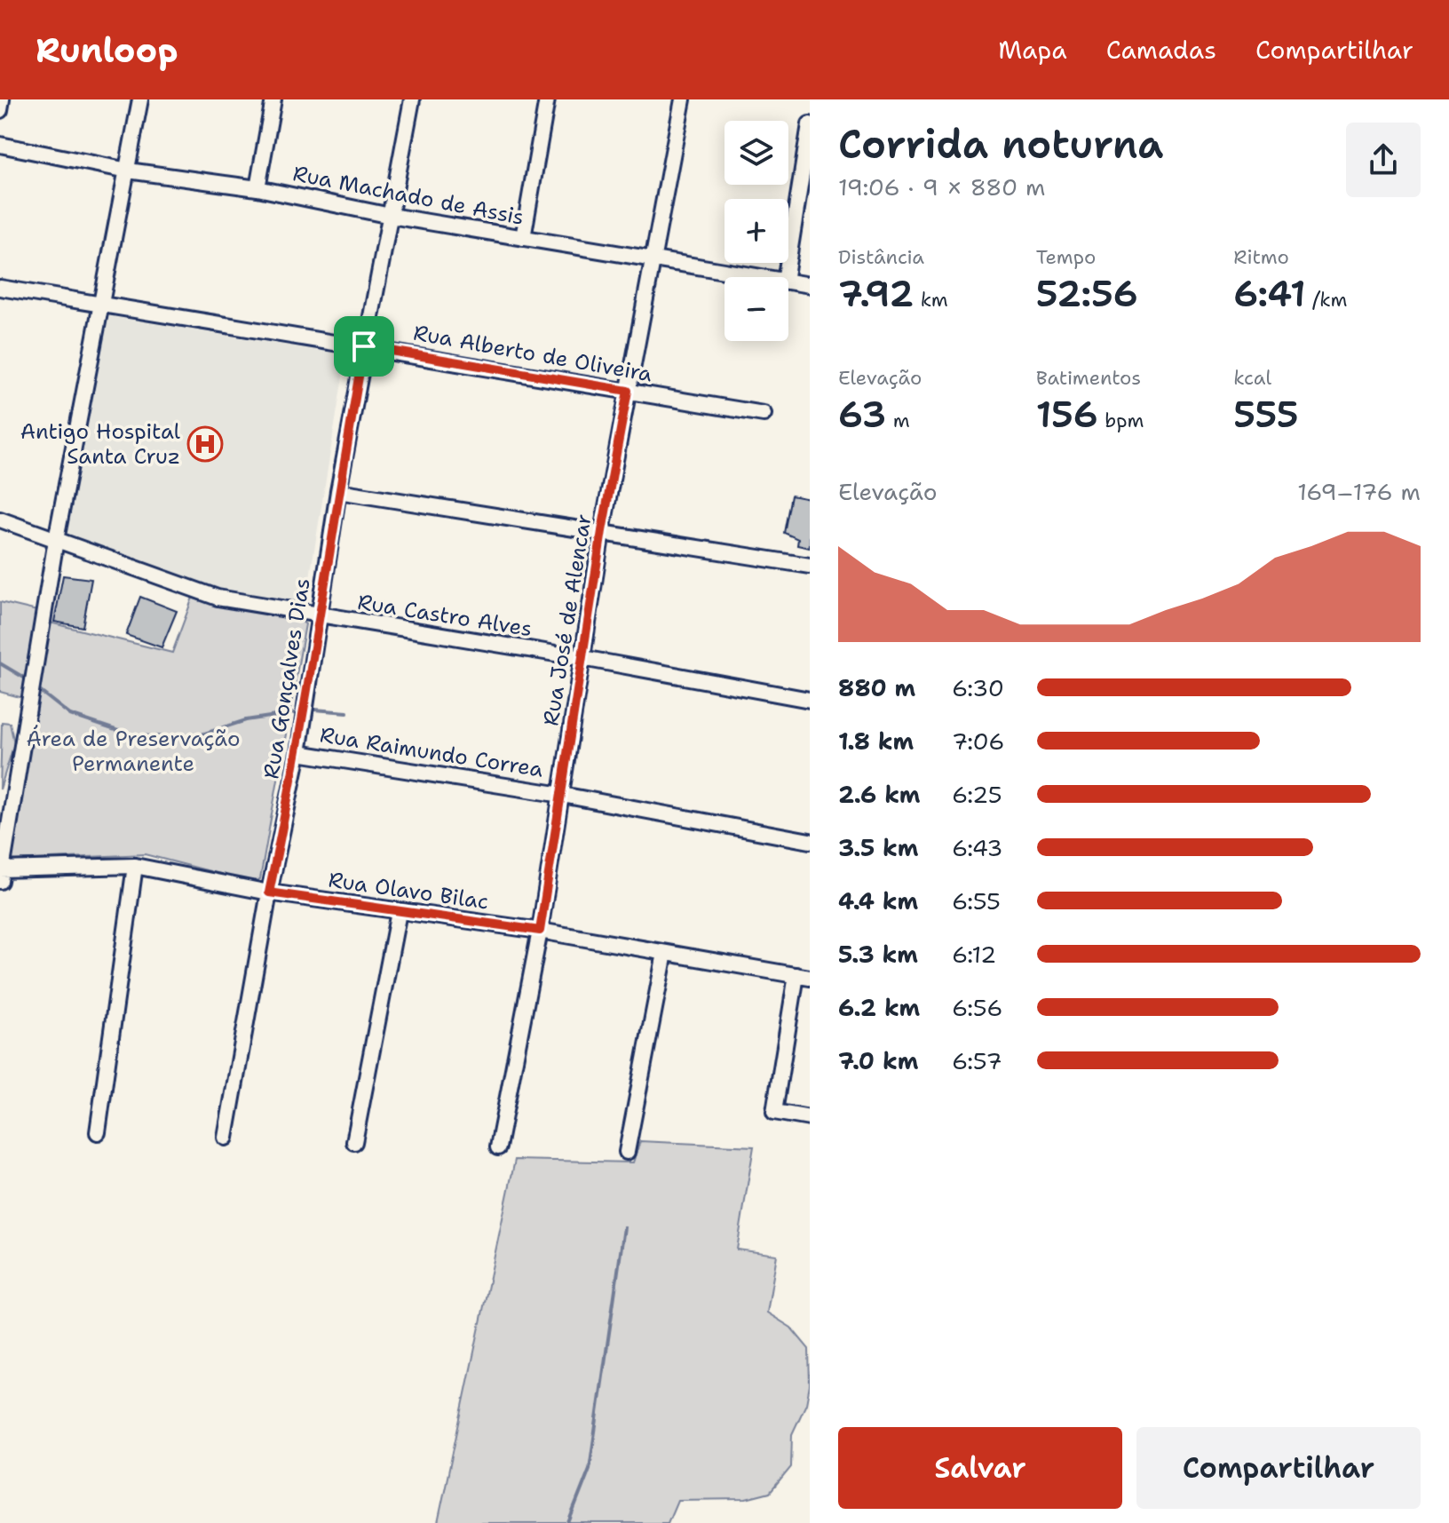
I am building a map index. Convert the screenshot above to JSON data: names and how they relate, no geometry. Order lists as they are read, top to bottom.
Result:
{
  "streets": {
    "street": [
      "Rua Machado de Assis",
      "Rua Alberto de Oliveira",
      "Rua Castro Alves",
      "Rua José de Alencar",
      "Rua Gonçalves Dias",
      "Rua Raimundo Correa",
      "Rua Olavo Bilac"
    ]
  },
  "crossings": [
    ["Rua Machado de Assis", "Rua José de Alencar"],
    ["Rua Machado de Assis", "Rua Gonçalves Dias"],
    ["Rua Alberto de Oliveira", "Rua José de Alencar"],
    ["Rua Alberto de Oliveira", "Rua Gonçalves Dias"],
    ["Rua Castro Alves", "Rua José de Alencar"],
    ["Rua Castro Alves", "Rua Gonçalves Dias"],
    ["Rua José de Alencar", "Rua Raimundo Correa"],
    ["Rua José de Alencar", "Rua Olavo Bilac"],
    ["Rua Gonçalves Dias", "Rua Raimundo Correa"],
    ["Rua Gonçalves Dias", "Rua Olavo Bilac"]
  ],
  "parks": ["Área de Preservação Permanente"],
  "places": {
    "hospital": ["Antigo Hospital Santa Cruz"]
  },
  "page": {
    "header": "Runloop",
    "nav": ["Mapa", "Camadas", "Compartilhar"],
    "heading": ["Corrida noturna", "19:06 · 9 × 880 m"],
    "map_buttons": ["+", "−"],
    "stats": [
      ["Distância", "7.92 km"],
      ["Tempo", "52:56"],
      ["Ritmo", "6:41 /km"],
      ["Elevação", "63 m"],
      ["Batimentos", "156 bpm"],
      ["kcal", "555"]
    ],
    "chart": ["Elevação", "169–176 m"],
    "list": [
      {
        "name": "880 m",
        "note": "6:30"
      },
      {
        "name": "1.8 km",
        "note": "7:06"
      },
      {
        "name": "2.6 km",
        "note": "6:25"
      },
      {
        "name": "3.5 km",
        "note": "6:43"
      },
      {
        "name": "4.4 km",
        "note": "6:55"
      },
      {
        "name": "5.3 km",
        "note": "6:12"
      },
      {
        "name": "6.2 km",
        "note": "6:56"
      },
      {
        "name": "7.0 km",
        "note": "6:57"
      }
    ],
    "buttons": ["Salvar", "Compartilhar"]
  }
}
